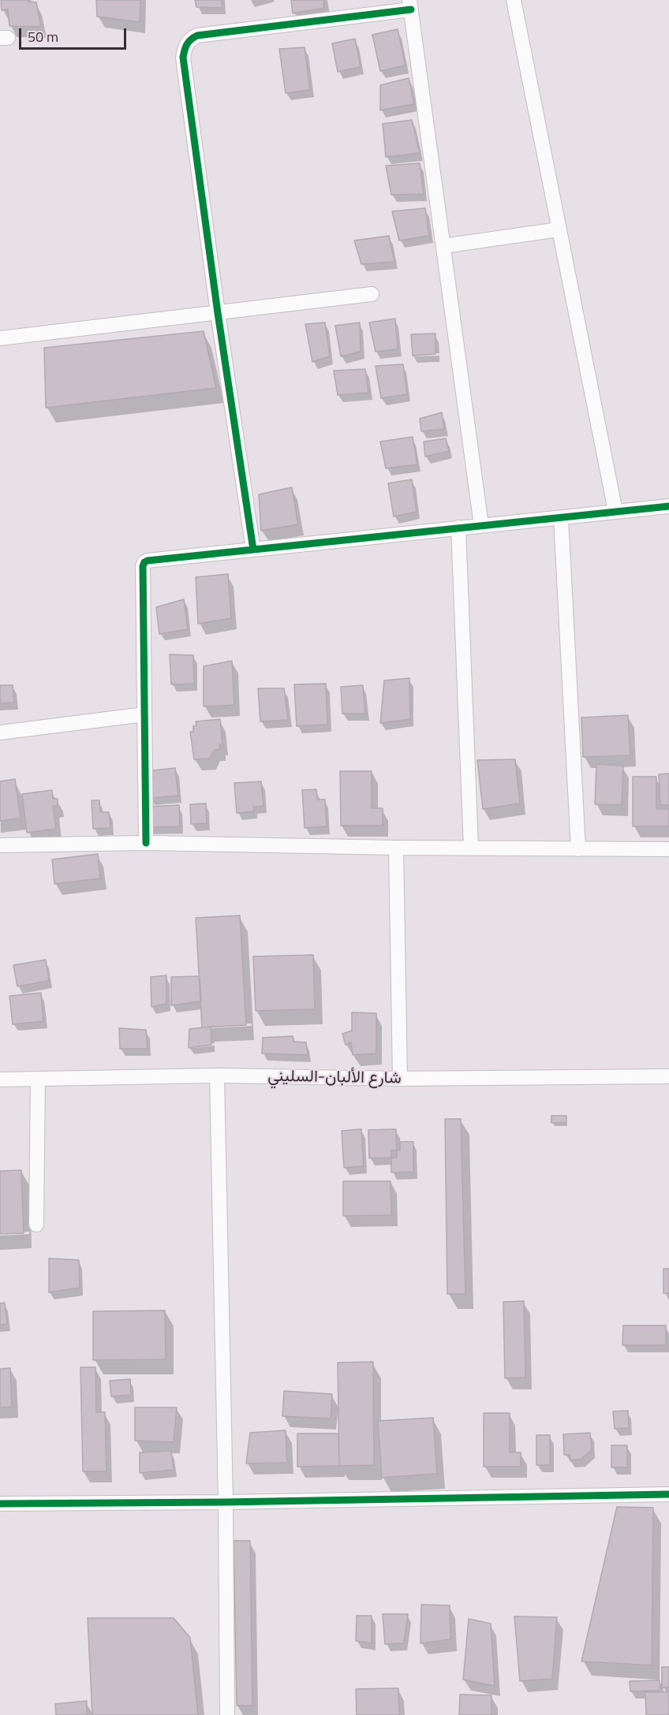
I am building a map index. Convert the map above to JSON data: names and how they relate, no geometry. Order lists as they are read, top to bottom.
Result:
{
  "streets": {
    "street": ["شارع الألبان-السليني"]
  },
  "scale_bar": "50 m"
}
